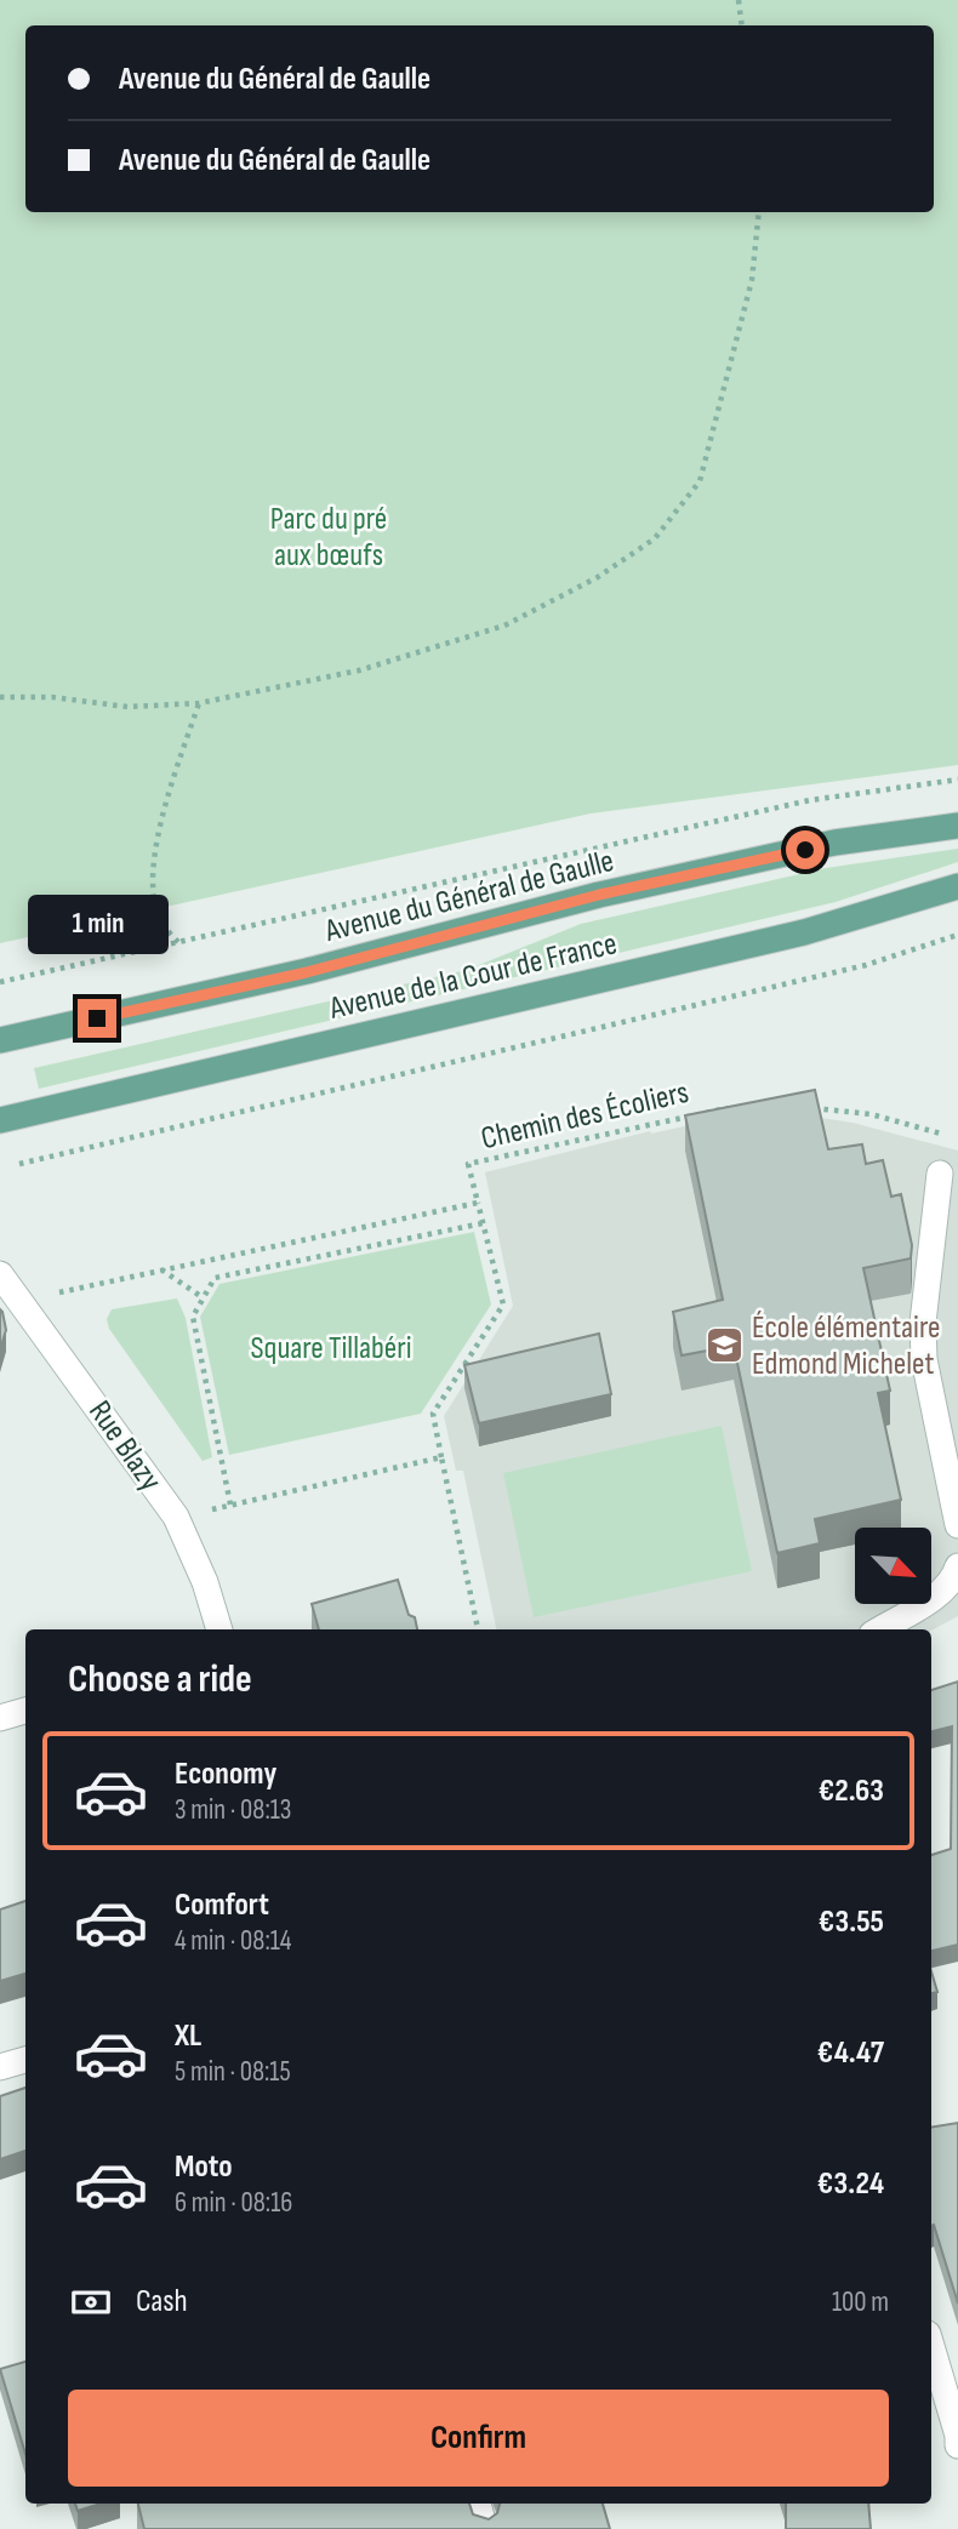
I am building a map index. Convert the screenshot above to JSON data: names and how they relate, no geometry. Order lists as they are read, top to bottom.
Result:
{
  "streets": {
    "main road": ["Avenue du Général de Gaulle", "Avenue de la Cour de France"],
    "street": ["Rue Blazy"],
    "path": ["Chemin des Écoliers"]
  },
  "crossings": [
    ["Chemin des Écoliers", "Rue Blazy"]
  ],
  "parks": ["Parc du pré aux bœufs", "Square Tillabéri"],
  "places": {
    "school or university": ["École élémentaire Edmond Michelet"]
  },
  "north": "bottom right",
  "page": {
    "banner": ["Avenue du Général de Gaulle", "Avenue du Général de Gaulle"],
    "bubble": "1 min",
    "heading": "Choose a ride",
    "list": [
      {
        "name": "Economy",
        "note": "3 min · 08:13",
        "value": "€2.63"
      },
      {
        "name": "Comfort",
        "note": "4 min · 08:14",
        "value": "€3.55"
      },
      {
        "name": "XL",
        "note": "5 min · 08:15",
        "value": "€4.47"
      },
      {
        "name": "Moto",
        "note": "6 min · 08:16",
        "value": "€3.24"
      }
    ],
    "pay": ["Cash", "100 m"],
    "buttons": "Confirm"
  }
}
